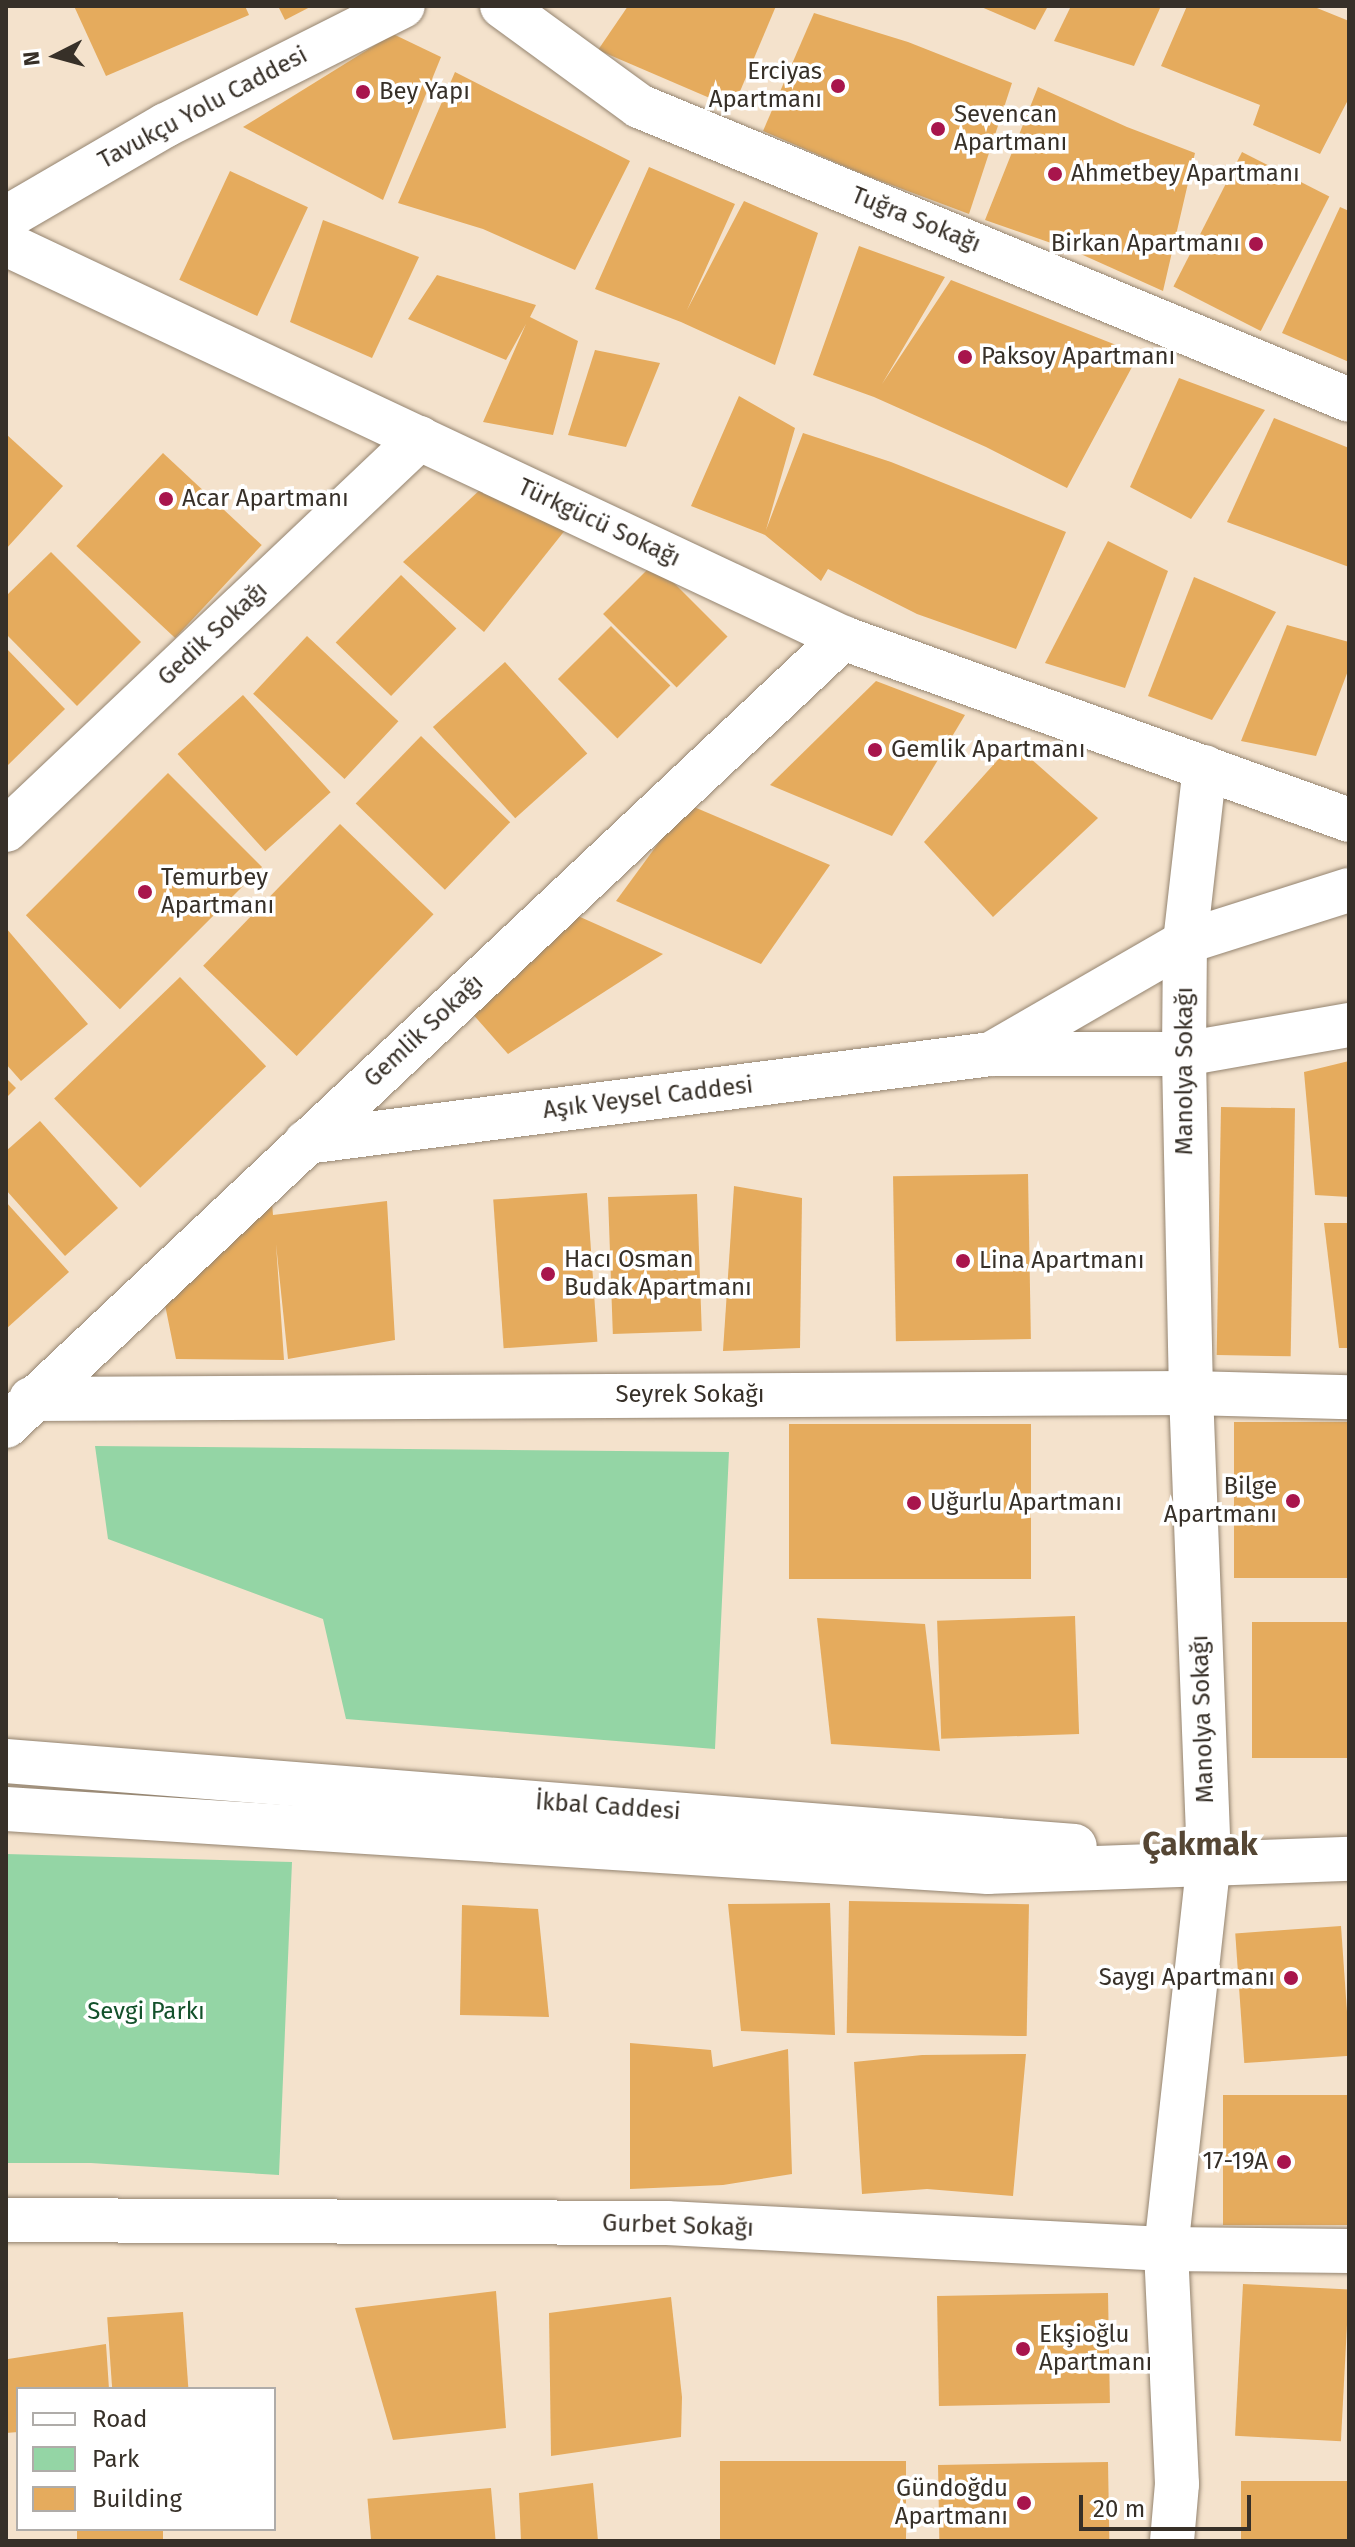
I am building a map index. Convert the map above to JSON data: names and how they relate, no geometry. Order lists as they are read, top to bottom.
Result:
{
  "streets": {
    "street": [
      "Tavukçu Yolu Caddesi",
      "Tuğra Sokağı",
      "Türkgücü Sokağı",
      "Gedik Sokağı",
      "Gemlik Sokağı",
      "Manolya Sokağı",
      "Aşık Veysel Caddesi",
      "Seyrek Sokağı",
      "İkbal Caddesi",
      "Gurbet Sokağı"
    ]
  },
  "crossings": [
    ["Türkgücü Sokağı", "Gedik Sokağı"],
    ["Türkgücü Sokağı", "Gemlik Sokağı"],
    ["Gemlik Sokağı", "Aşık Veysel Caddesi"],
    ["Gemlik Sokağı", "Seyrek Sokağı"],
    ["Manolya Sokağı", "Aşık Veysel Caddesi"],
    ["Manolya Sokağı", "Seyrek Sokağı"],
    ["Manolya Sokağı", "İkbal Caddesi"],
    ["Manolya Sokağı", "Gurbet Sokağı"]
  ],
  "districts": ["Çakmak"],
  "parks": ["Sevgi Parkı"],
  "places": [
    "Erciyas Apartmanı",
    "Bey Yapı",
    "Sevencan Apartmanı",
    "Ahmetbey Apartmanı",
    "Birkan Apartmanı",
    "Paksoy Apartmanı",
    "Acar Apartmanı",
    "Gemlik Apartmanı",
    "Temurbey Apartmanı",
    "Lina Apartmanı",
    "Hacı Osman Budak Apartmanı",
    "Bilge Apartmanı",
    "Uğurlu Apartmanı",
    "Saygı Apartmanı",
    "17-19A",
    "Ekşioğlu Apartmanı",
    "Gündoğdu Apartmanı"
  ],
  "legend": ["Road", "Park", "Building"],
  "scale_bar": "20 m",
  "north": "left"
}
